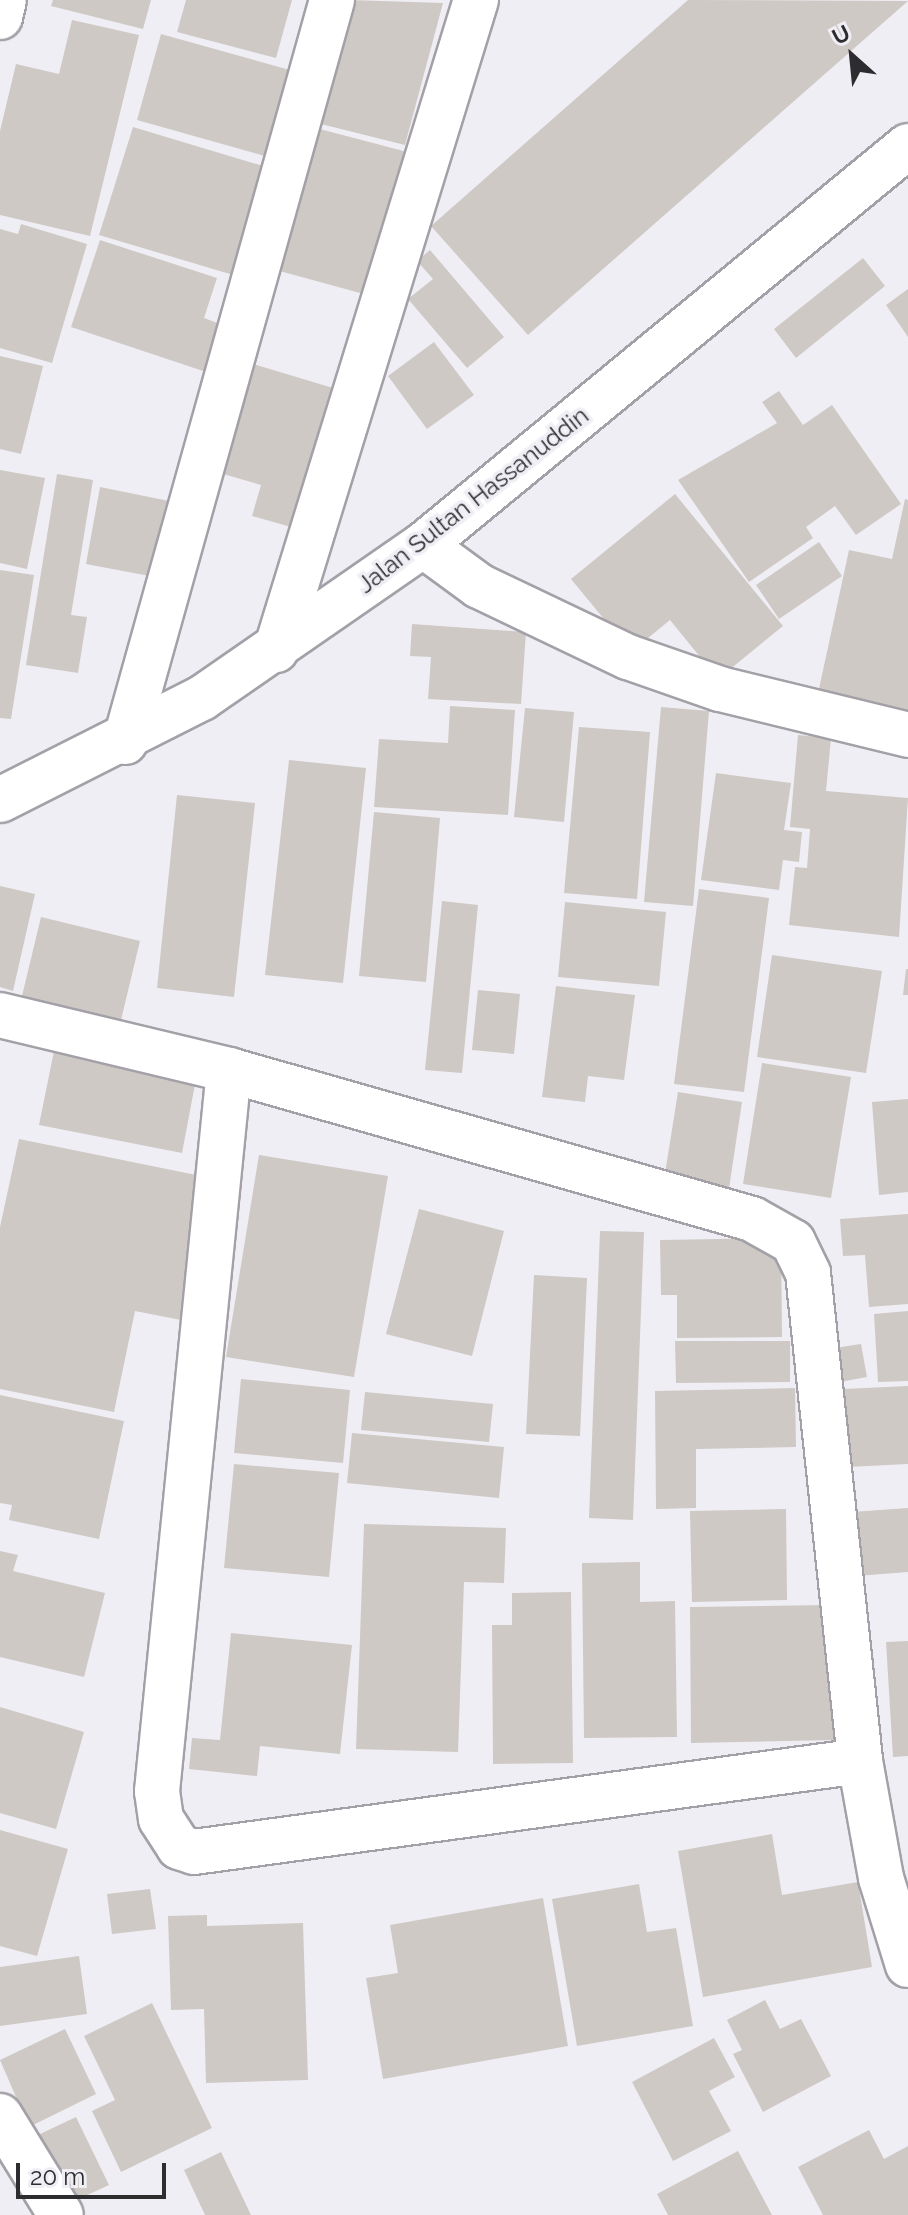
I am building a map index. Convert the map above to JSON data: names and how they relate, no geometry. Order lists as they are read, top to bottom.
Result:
{
  "streets": {
    "street": ["Jalan Sultan Hassanuddin"]
  },
  "scale_bar": "20 m",
  "north": "top left"
}
